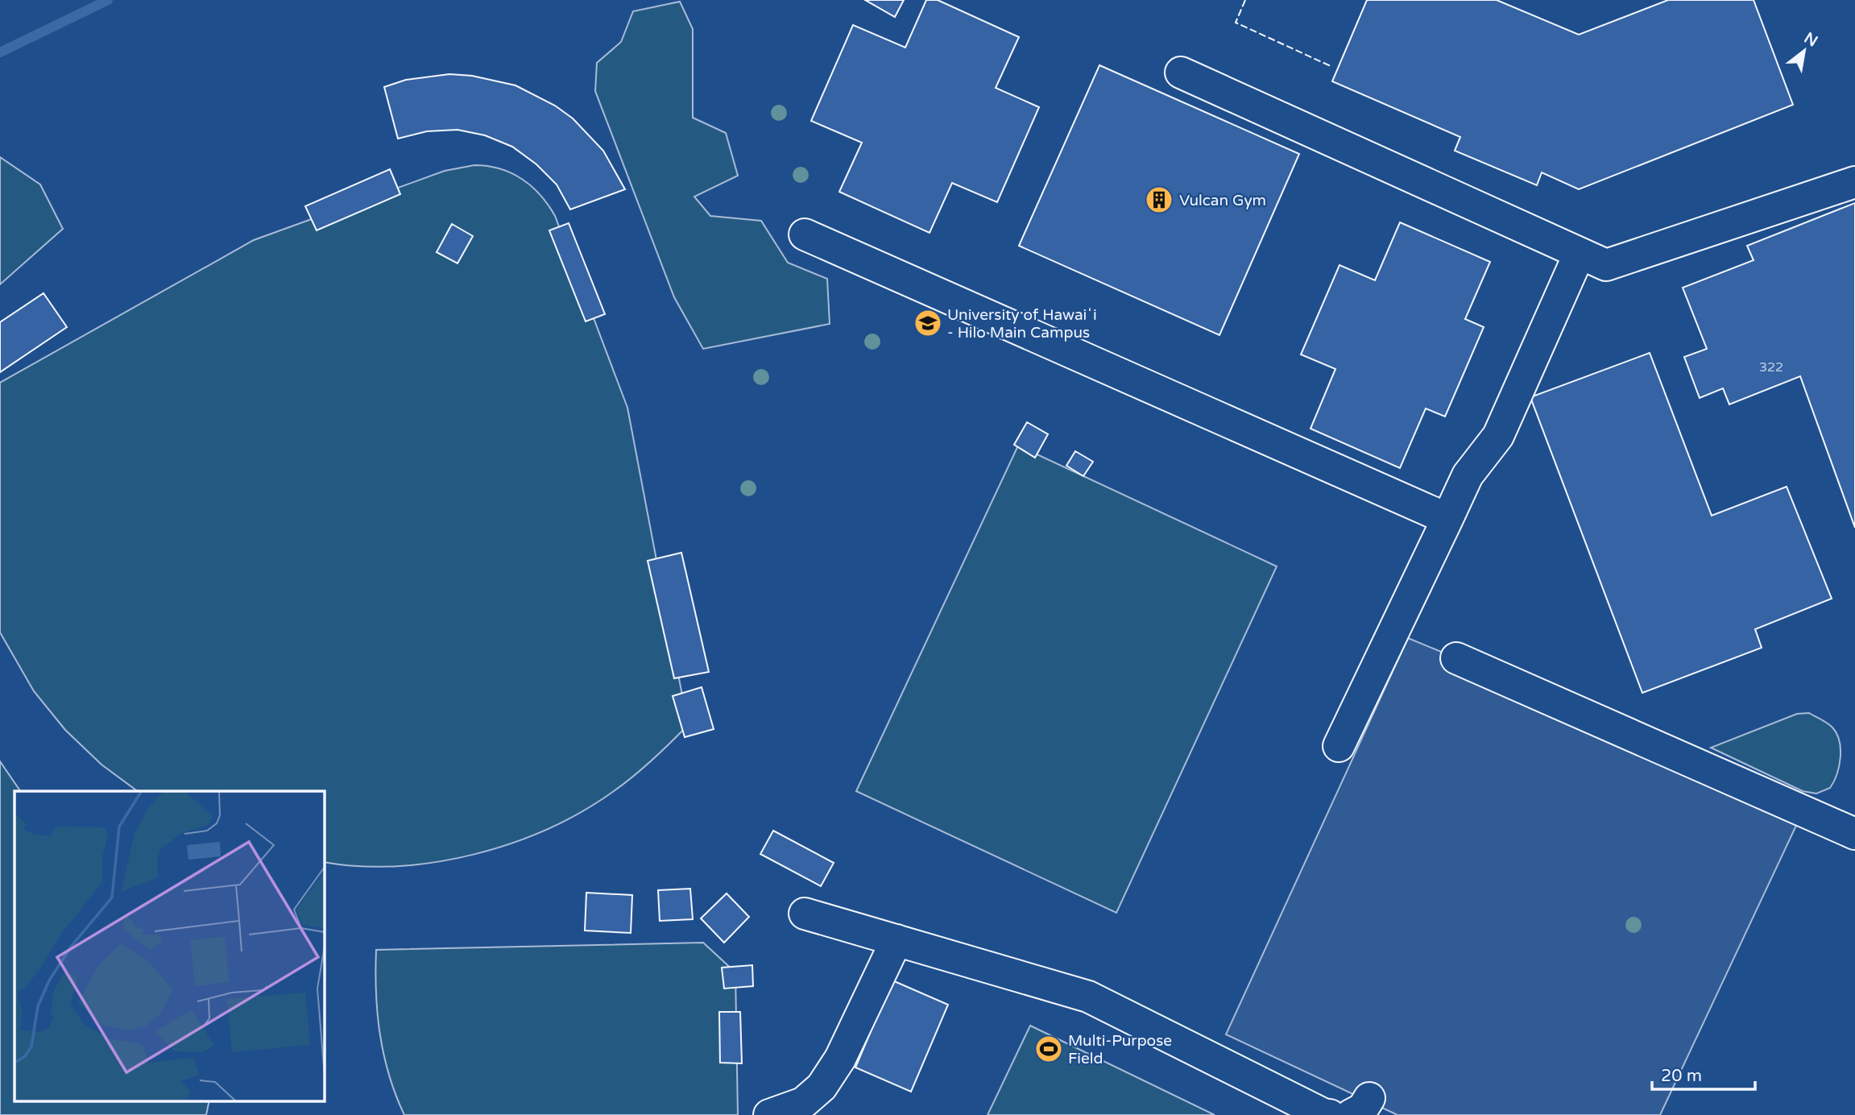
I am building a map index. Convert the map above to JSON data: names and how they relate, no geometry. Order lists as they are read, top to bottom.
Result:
{
  "places": {
    "building": ["Vulcan Gym"],
    "school or university": ["University of Hawaiʻi - Hilo Main Campus"],
    "sports": ["Multi-Purpose Field"]
  },
  "house_numbers": ["322"],
  "scale_bar": "20 m",
  "north": "top right"
}
